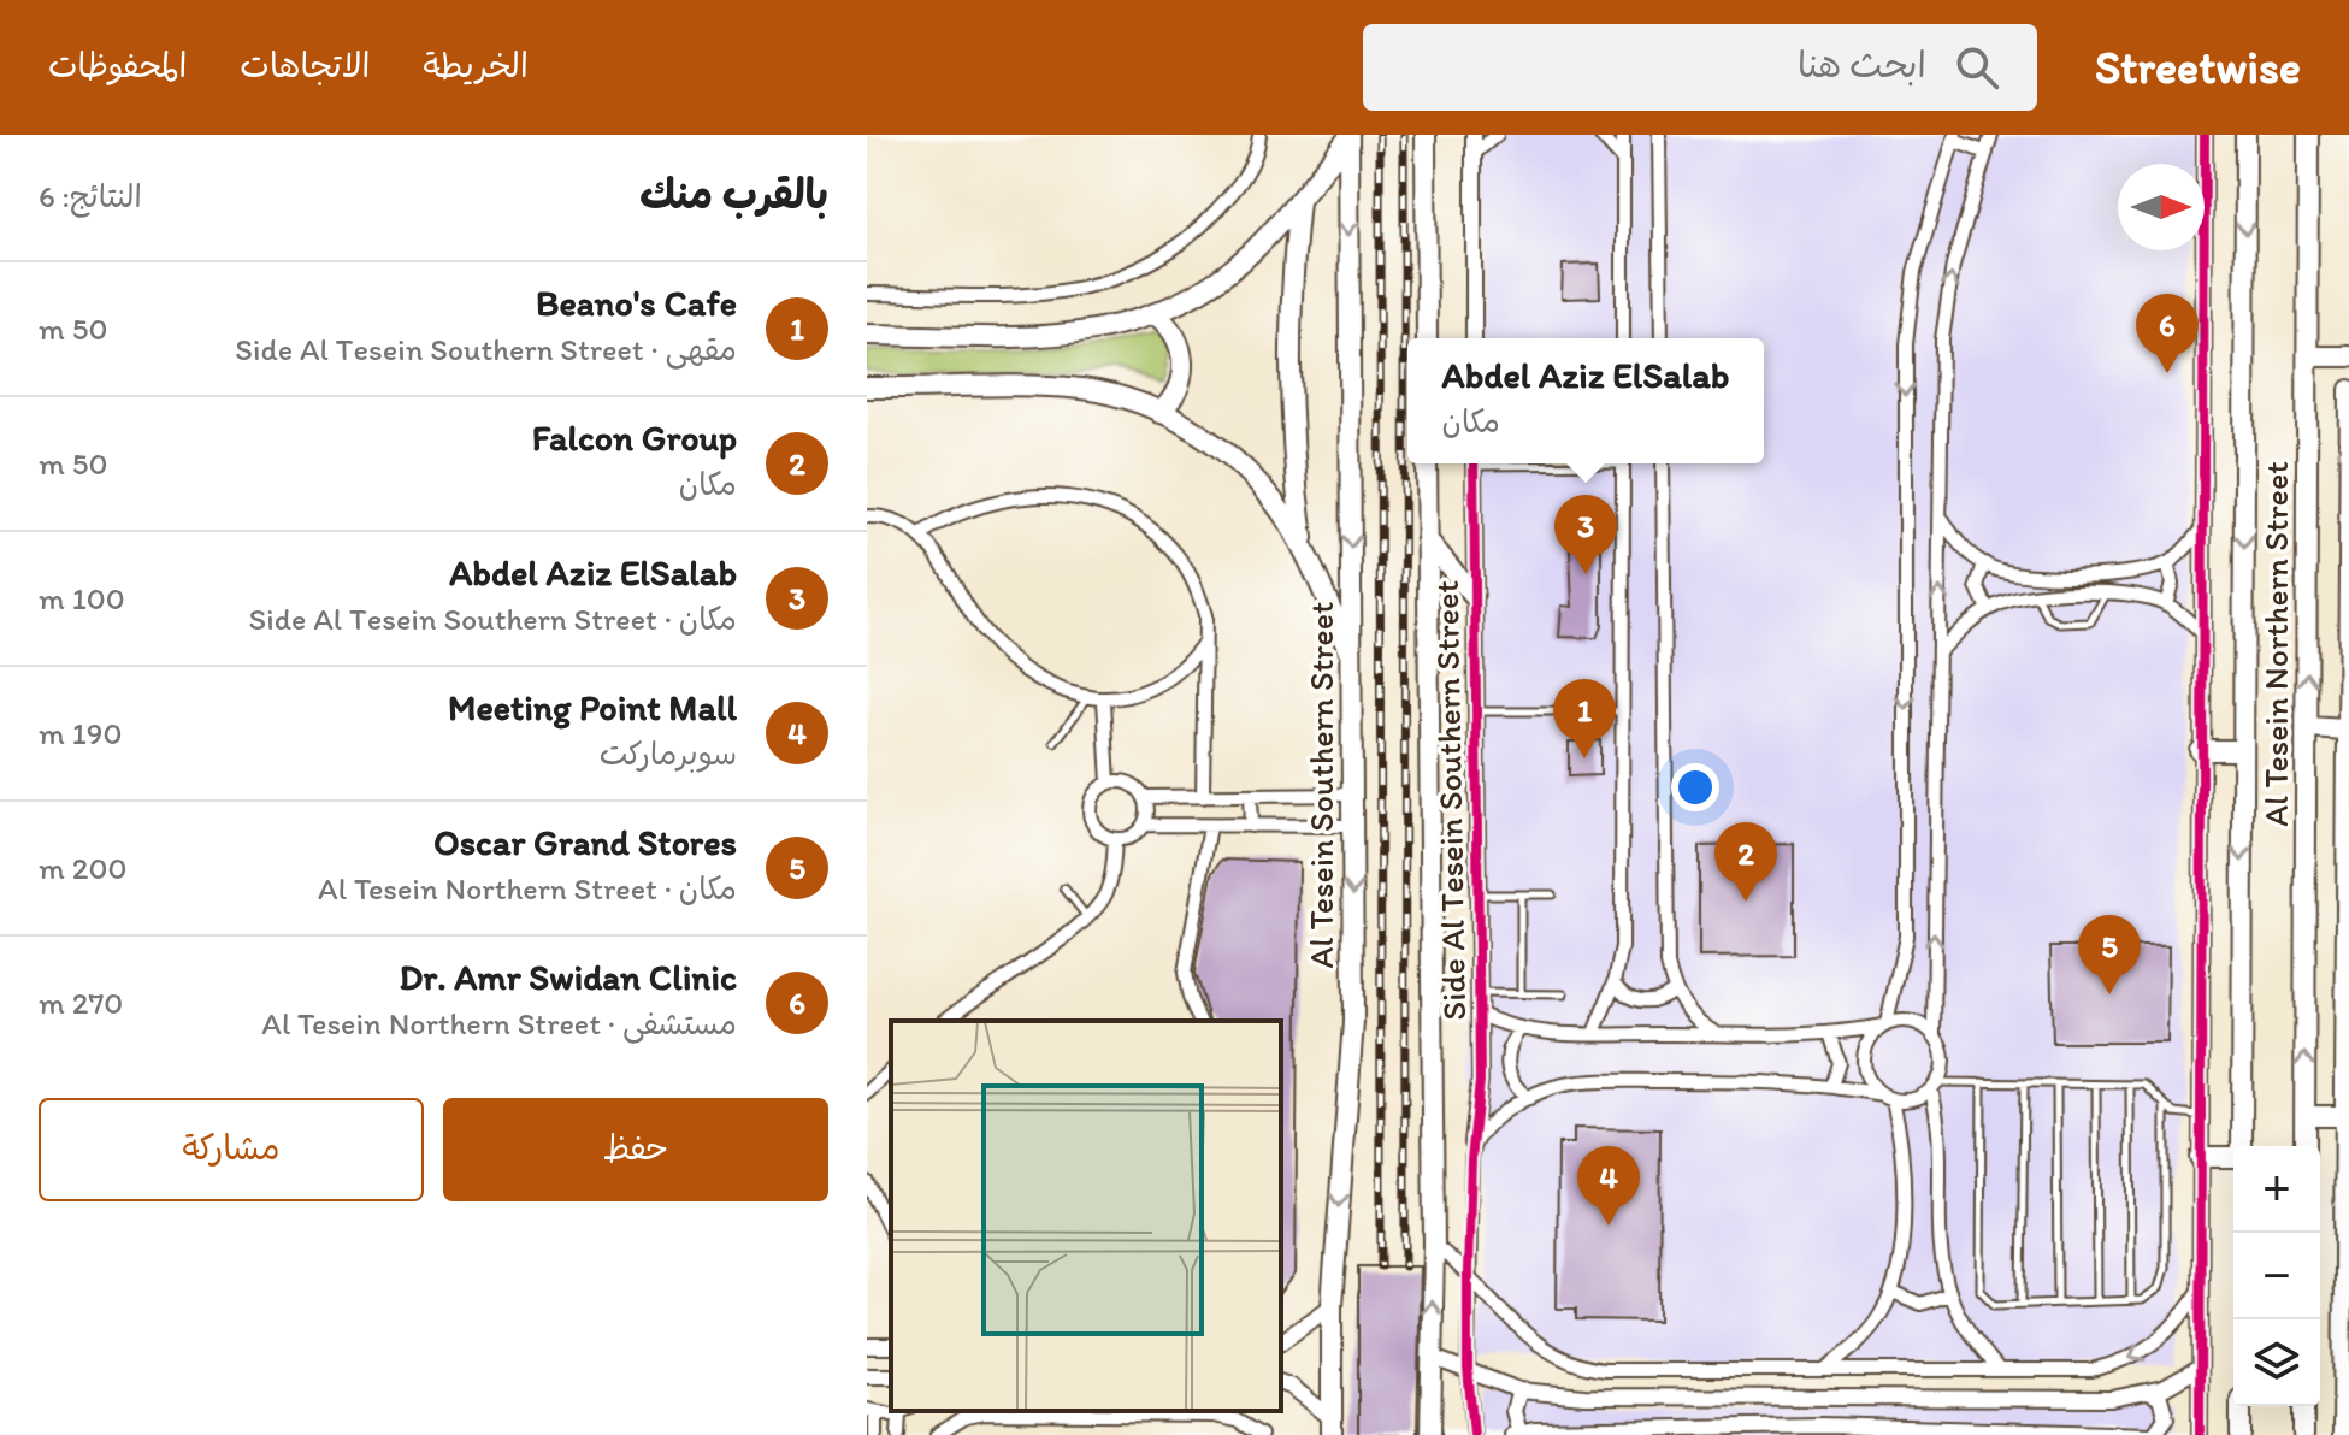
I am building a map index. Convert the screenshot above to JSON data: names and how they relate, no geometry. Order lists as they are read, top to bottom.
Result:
{
  "streets": {
    "main road": ["Al Tesein Northern Street", "Al Tesein Southern Street"],
    "street": ["Side Al Tesein Southern Street"]
  },
  "north": "right",
  "page": {
    "header": "Streetwise",
    "search": "ابحث هنا",
    "nav": ["الخريطة", "الاتجاهات", "المحفوظات"],
    "heading": ["بالقرب منك", "النتائج: 6"],
    "list": [
      {
        "mark": "1",
        "name": "Beano's Cafe",
        "note": "مقهى · Side Al Tesein Southern Street",
        "value": "50 m"
      },
      {
        "mark": "2",
        "name": "Falcon Group",
        "note": "مكان",
        "value": "50 m"
      },
      {
        "mark": "3",
        "name": "Abdel Aziz ElSalab",
        "note": "مكان · Side Al Tesein Southern Street",
        "value": "100 m"
      },
      {
        "mark": "4",
        "name": "Meeting Point Mall",
        "note": "سوبرماركت",
        "value": "190 m"
      },
      {
        "mark": "5",
        "name": "Oscar Grand Stores",
        "note": "مكان · Al Tesein Northern Street",
        "value": "200 m"
      },
      {
        "mark": "6",
        "name": "Dr. Amr Swidan Clinic",
        "note": "مستشفى · Al Tesein Northern Street",
        "value": "270 m"
      }
    ],
    "pins": [
      "6",
      "3",
      "1",
      "2",
      "5",
      "4"
    ],
    "popup": ["Abdel Aziz ElSalab", "مكان"],
    "buttons": ["حفظ", "مشاركة"],
    "map_buttons": ["+", "−"]
  }
}
